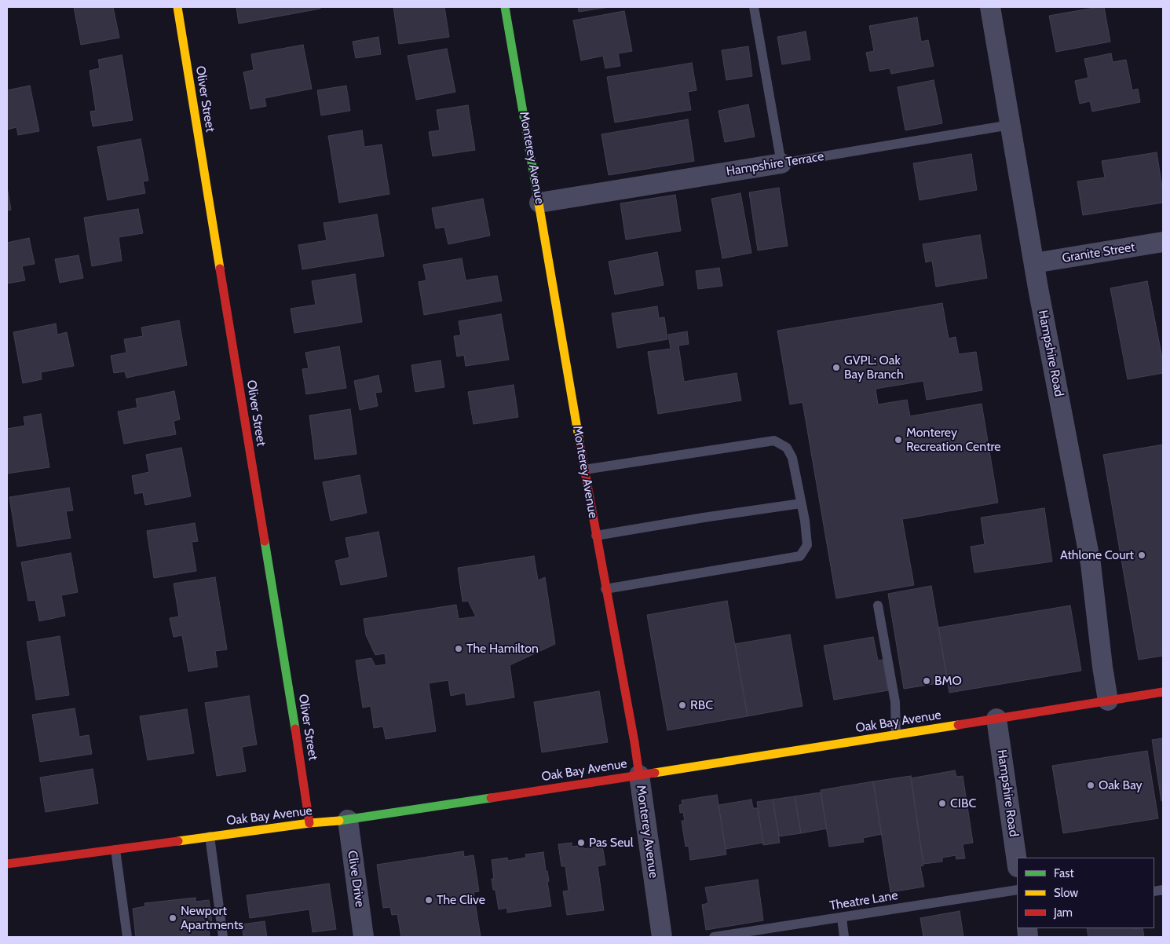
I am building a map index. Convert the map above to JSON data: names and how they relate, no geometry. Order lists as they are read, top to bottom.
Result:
{
  "streets": {
    "street": [
      "Oliver Street",
      "Monterey Avenue",
      "Hampshire Terrace",
      "Granite Street",
      "Hampshire Road",
      "Oak Bay Avenue",
      "Clive Drive"
    ],
    "lane": ["Theatre Lane"]
  },
  "crossings": [
    ["Oliver Street", "Oak Bay Avenue"],
    ["Monterey Avenue", "Hampshire Terrace"],
    ["Monterey Avenue", "Oak Bay Avenue"],
    ["Hampshire Terrace", "Hampshire Road"],
    ["Granite Street", "Hampshire Road"],
    ["Hampshire Road", "Oak Bay Avenue"],
    ["Oak Bay Avenue", "Clive Drive"]
  ],
  "places": [
    "GVPL: Oak Bay Branch",
    "Monterey Recreation Centre",
    "Athlone Court",
    "The Hamilton",
    "BMO",
    "RBC",
    "Oak Bay",
    "CIBC",
    "Pas Seul",
    "The Clive",
    "Newport Apartments"
  ],
  "legend": ["Fast", "Slow", "Jam"]
}
